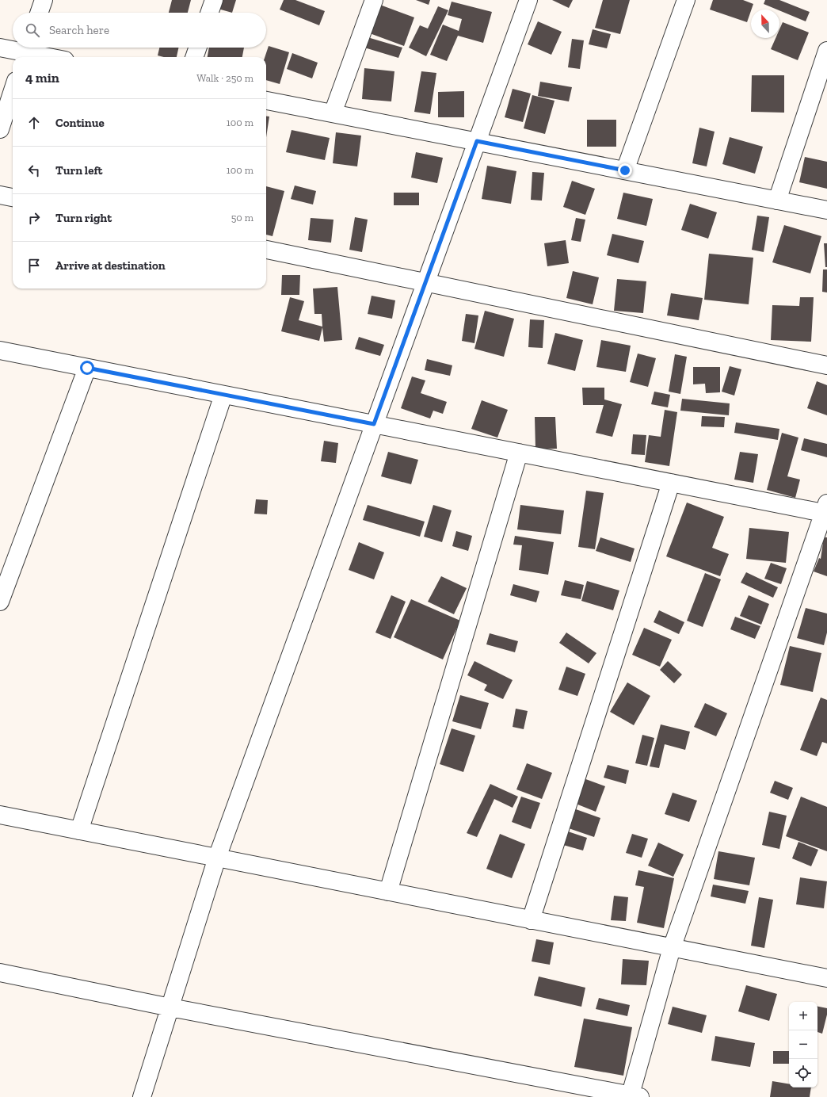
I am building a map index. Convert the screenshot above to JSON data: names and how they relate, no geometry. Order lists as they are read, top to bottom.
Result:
{
  "north": "top",
  "page": {
    "search": "Search here",
    "heading": ["4 min", "Walk · 250 m"],
    "list": [
      ["Continue", "100 m"],
      ["Turn left", "100 m"],
      ["Turn right", "50 m"],
      "Arrive at destination"
    ],
    "map_buttons": ["+", "−"]
  }
}
